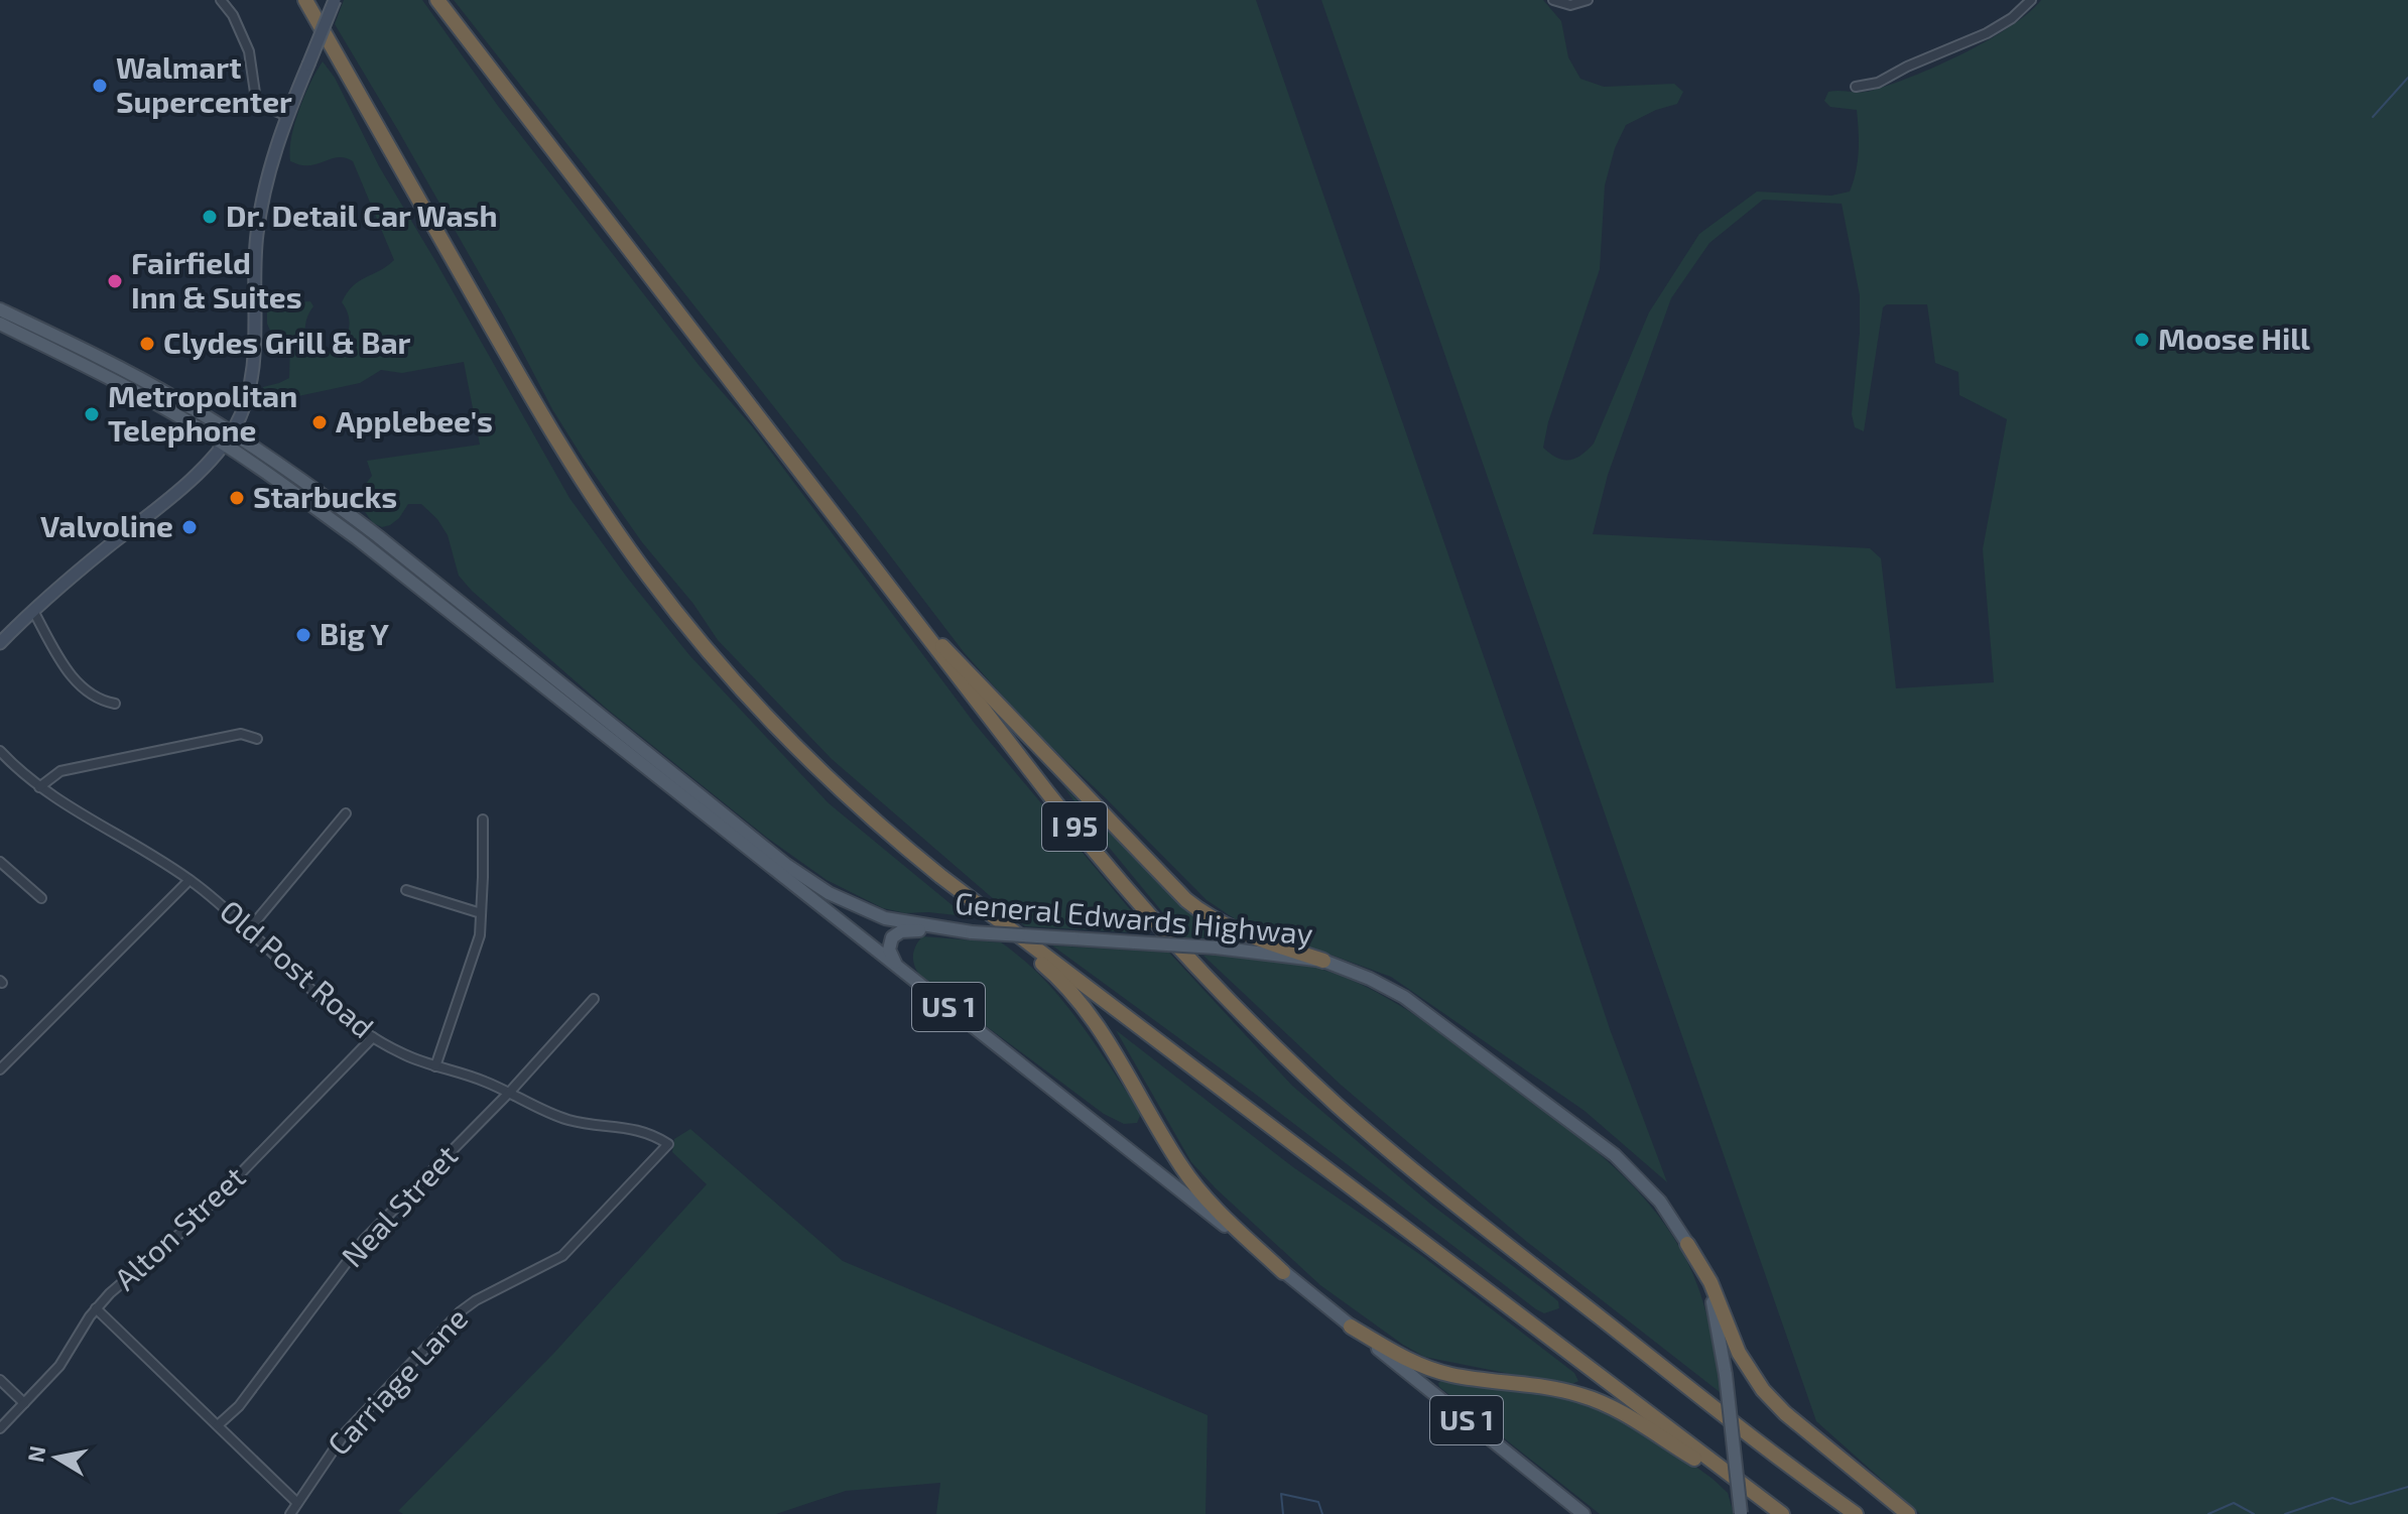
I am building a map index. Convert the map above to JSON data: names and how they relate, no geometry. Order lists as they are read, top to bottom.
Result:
{
  "streets": {
    "highway": ["I 95"],
    "main road": ["General Edwards Highway", "US 1"],
    "street": [
      "Old Post Road",
      "Neal Street",
      "Alton Street",
      "Carriage Lane"
    ]
  },
  "crossings": [
    ["Old Post Road", "Neal Street"],
    ["Old Post Road", "Alton Street"],
    ["Old Post Road", "Carriage Lane"]
  ],
  "places": [
    "Walmart Supercenter",
    "Dr. Detail Car Wash",
    "Fairfield Inn & Suites",
    "Moose Hill",
    "Clydes Grill & Bar",
    "Metropolitan Telephone",
    "Applebee's",
    "Starbucks",
    "Valvoline",
    "Big Y"
  ],
  "north": "left"
}
